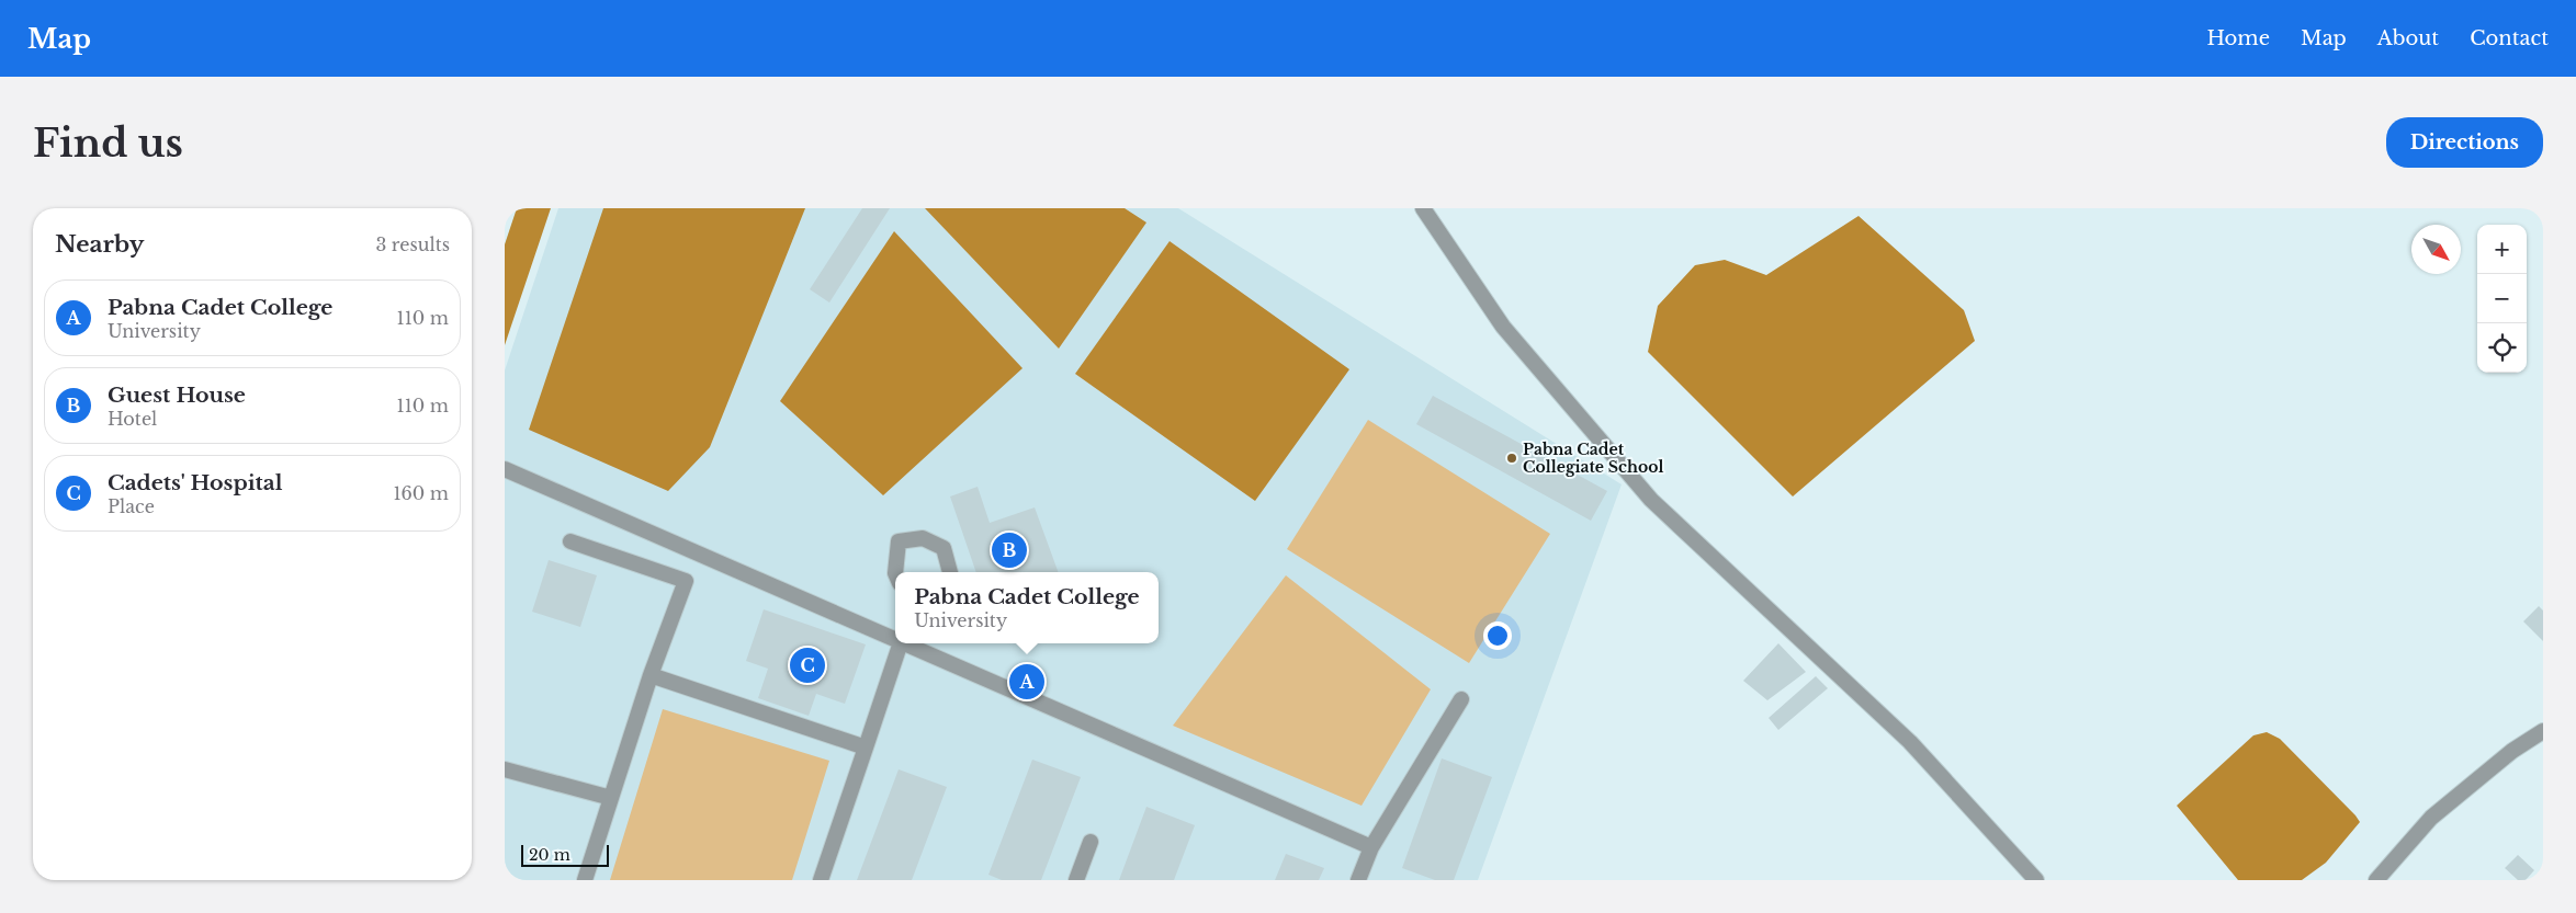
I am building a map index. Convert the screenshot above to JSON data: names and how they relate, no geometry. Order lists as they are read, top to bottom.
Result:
{
  "places": ["Pabna Cadet Collegiate School"],
  "scale_bar": "20 m",
  "north": "bottom right",
  "page": {
    "header": "Map",
    "nav": [
      "Home",
      "Map",
      "About",
      "Contact"
    ],
    "buttons": "Directions",
    "title": "Find us",
    "heading": ["Nearby", "3 results"],
    "map_buttons": ["+", "−"],
    "list": [
      {
        "mark": "A",
        "name": "Pabna Cadet College",
        "note": "University",
        "value": "110 m"
      },
      {
        "mark": "B",
        "name": "Guest House",
        "note": "Hotel",
        "value": "110 m"
      },
      {
        "mark": "C",
        "name": "Cadets' Hospital",
        "note": "Place",
        "value": "160 m"
      }
    ],
    "pins": ["B", "C", "A"],
    "popup": ["Pabna Cadet College", "University"],
    "scale": "20 m"
  }
}
